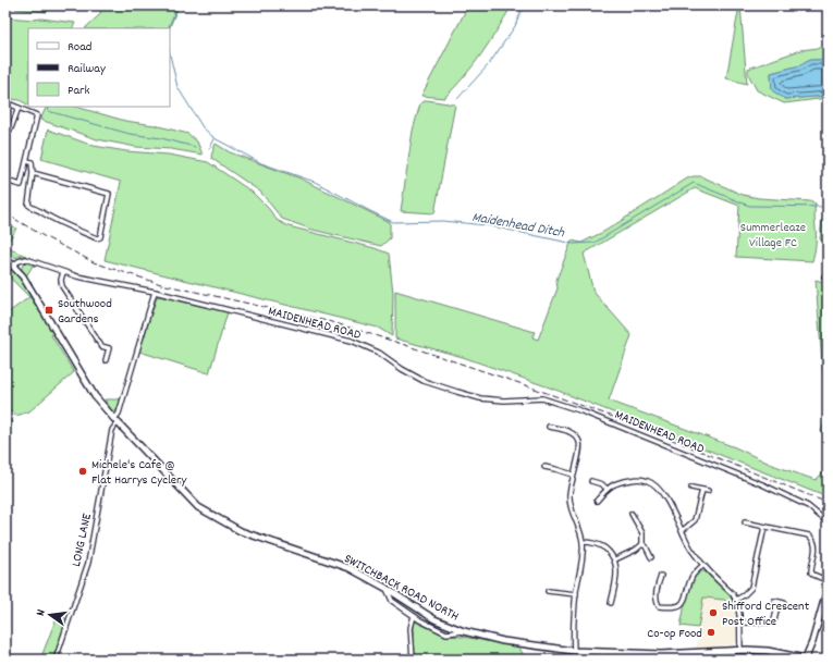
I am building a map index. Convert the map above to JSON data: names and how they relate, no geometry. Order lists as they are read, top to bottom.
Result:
{
  "streets": {
    "main road": ["SWITCHBACK ROAD NORTH"],
    "street": ["MAIDENHEAD ROAD", "LONG LANE"]
  },
  "crossings": [
    ["MAIDENHEAD ROAD", "LONG LANE"],
    ["MAIDENHEAD ROAD", "SWITCHBACK ROAD NORTH"],
    ["LONG LANE", "SWITCHBACK ROAD NORTH"]
  ],
  "water": ["Maidenhead Ditch"],
  "parks": ["Summerleaze Village FC"],
  "places": {
    "transit": ["Southwood Gardens"],
    "other": ["Michele's Cafe @ Flat Harrys Cyclery", "Shifford Crescent Post Office", "Co-op Food"]
  },
  "legend": ["Road", "Railway", "Park"],
  "north": "left"
}
